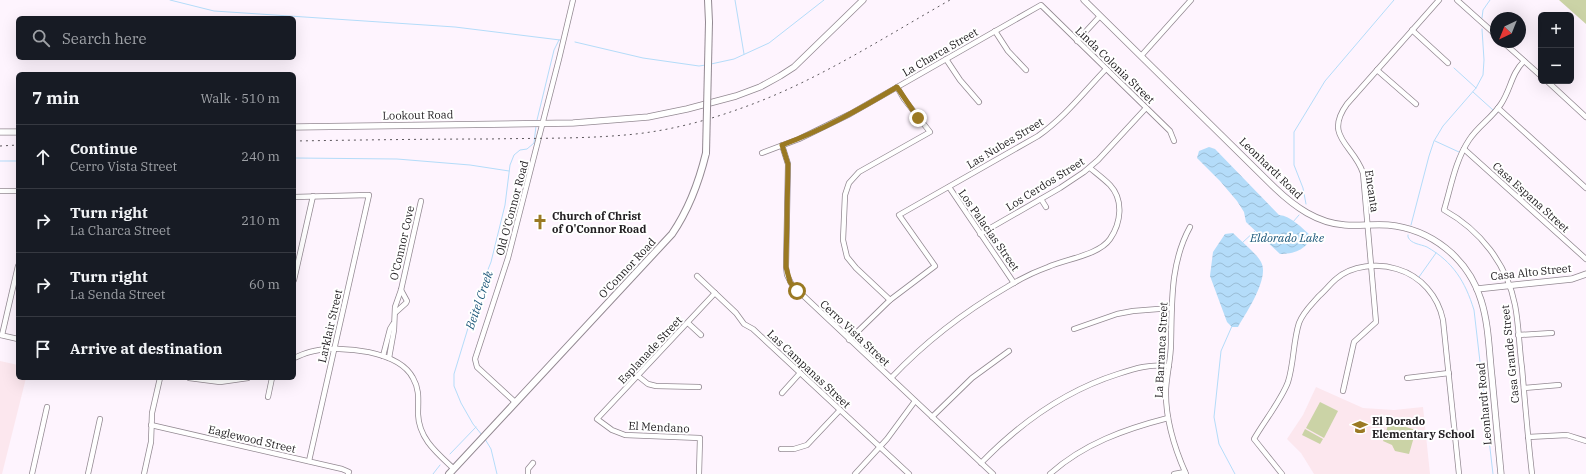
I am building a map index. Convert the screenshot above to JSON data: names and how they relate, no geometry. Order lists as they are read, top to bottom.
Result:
{
  "streets": {
    "main road": ["O'Connor Road"],
    "street": [
      "La Charca Street",
      "Linda Colonia Street",
      "Lookout Road",
      "Las Nubes Street",
      "Leonhardt Road",
      "Los Cerdos Street",
      "Encanta",
      "Casa Espana Street",
      "Old O'Connor Road",
      "Los Palacias Street",
      "O'Connor Cove",
      "Casa Alto Street",
      "Larklair Street",
      "Cerro Vista Street",
      "Esplanade Street",
      "La Barranca Street",
      "Casa Grande Street",
      "Las Campanas Street",
      "El Mendano",
      "Eaglewood Street"
    ]
  },
  "crossings": [
    ["La Charca Street", "Linda Colonia Street"],
    ["La Charca Street", "Cerro Vista Street"],
    ["Linda Colonia Street", "Las Nubes Street"],
    ["Linda Colonia Street", "Los Cerdos Street"],
    ["Lookout Road", "Old O'Connor Road"],
    ["Las Nubes Street", "Los Palacias Street"],
    ["Leonhardt Road", "Encanta"],
    ["Leonhardt Road", "Casa Alto Street"],
    ["Los Cerdos Street", "Los Palacias Street"],
    ["Casa Espana Street", "Casa Grande Street"],
    ["Old O'Connor Road", "O'Connor Road"],
    ["Casa Alto Street", "Casa Grande Street"],
    ["Larklair Street", "Eaglewood Street"],
    ["Esplanade Street", "Las Campanas Street"],
    ["Esplanade Street", "El Mendano"]
  ],
  "water": ["Eldorado Lake", "Beitel Creek"],
  "places": {
    "church": ["Church of Christ of O'Connor Road"],
    "school or university": ["El Dorado Elementary School"]
  },
  "north": "bottom left",
  "page": {
    "map_buttons": ["+", "−"],
    "search": "Search here",
    "heading": ["7 min", "Walk · 510 m"],
    "list": [
      ["Continue", "Cerro Vista Street", "240 m"],
      ["Turn right", "La Charca Street", "210 m"],
      ["Turn right", "La Senda Street", "60 m"],
      "Arrive at destination"
    ]
  }
}
